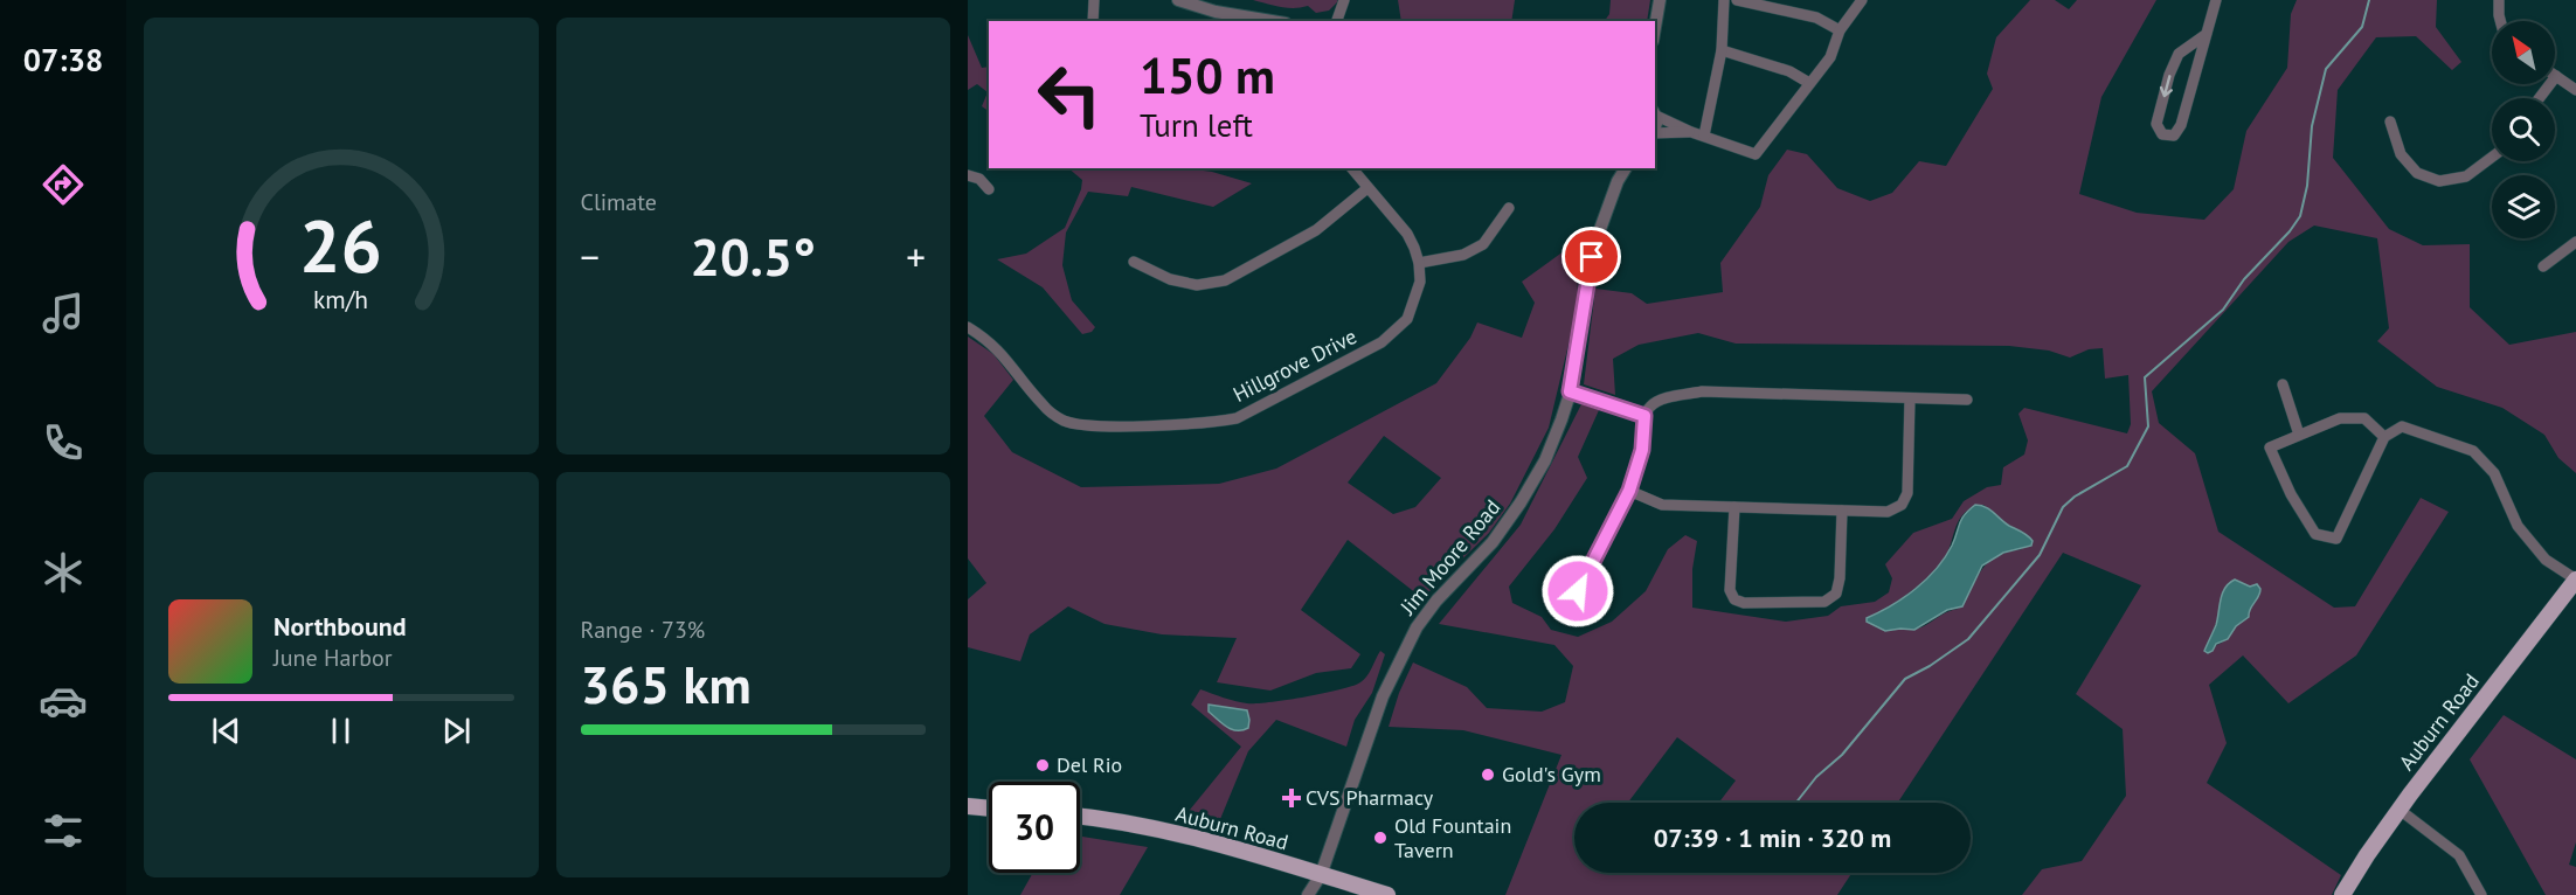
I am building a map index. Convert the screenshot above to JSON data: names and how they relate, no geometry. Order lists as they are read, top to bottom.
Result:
{
  "streets": {
    "main road": ["Auburn Road"],
    "street": ["Hillgrove Drive", "Jim Moore Road"]
  },
  "crossings": [
    ["Jim Moore Road", "Auburn Road"]
  ],
  "places": {
    "other": ["Del Rio", "Gold's Gym", "Old Fountain Tavern"],
    "health": ["CVS Pharmacy"]
  },
  "north": "top left",
  "page": {
    "tabs": "07:38",
    "tile": [
      "Climate",
      ["Range · 73%", "365 km"]
    ],
    "turn": ["150 m", "Turn left"],
    "heat": ["−", "20.5°", "+"],
    "song": ["Northbound", "June Harbor"],
    "limit": "30",
    "trip": "07:39 · 1 min · 320 m",
    "gauge": ["26", "km/h"]
  }
}
